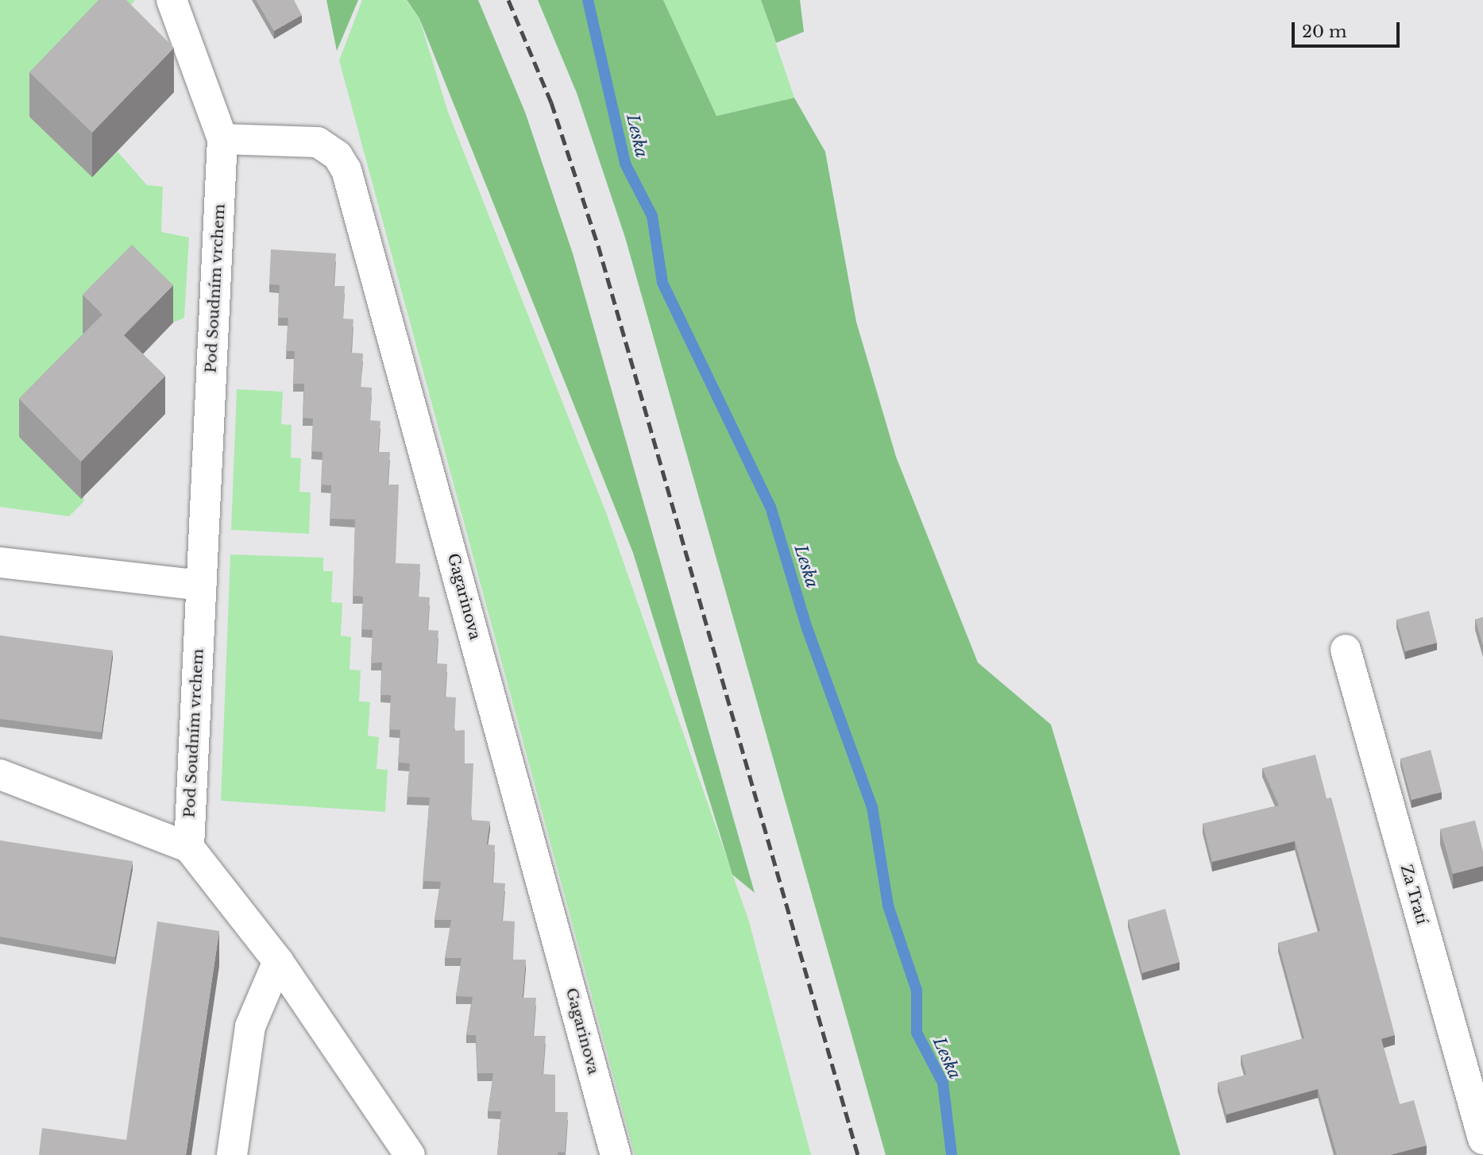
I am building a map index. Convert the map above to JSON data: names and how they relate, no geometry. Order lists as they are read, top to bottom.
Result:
{
  "streets": {
    "street": ["Pod Soudním vrchem", "Gagarinova", "Za Tratí"]
  },
  "crossings": [
    ["Pod Soudním vrchem", "Gagarinova"]
  ],
  "water": ["Leska"],
  "scale_bar": "20 m"
}
